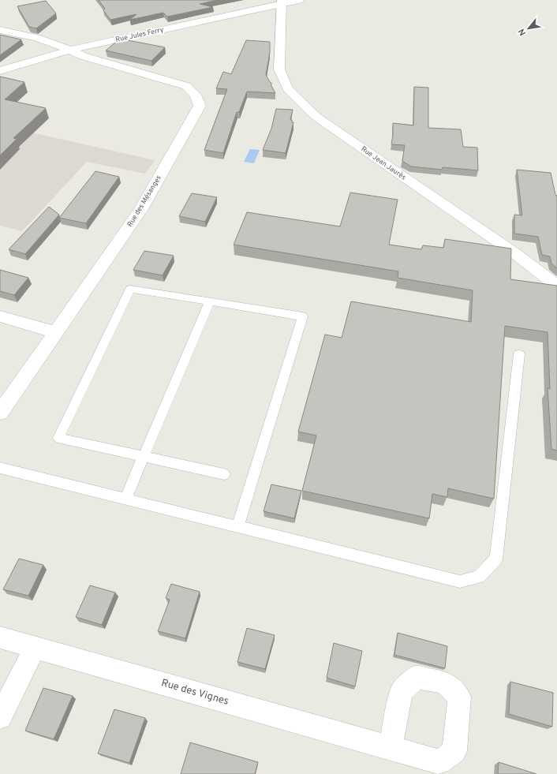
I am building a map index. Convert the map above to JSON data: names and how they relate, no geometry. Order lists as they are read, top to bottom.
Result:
{
  "streets": {
    "street": [
      "Rue Jules Ferry",
      "Rue Jean Jaurès",
      "Rue des Mésanges",
      "Rue des Vignes"
    ]
  },
  "crossings": [
    ["Rue Jules Ferry", "Rue Jean Jaurès"],
    ["Rue Jules Ferry", "Rue des Mésanges"]
  ],
  "north": "bottom left"
}
